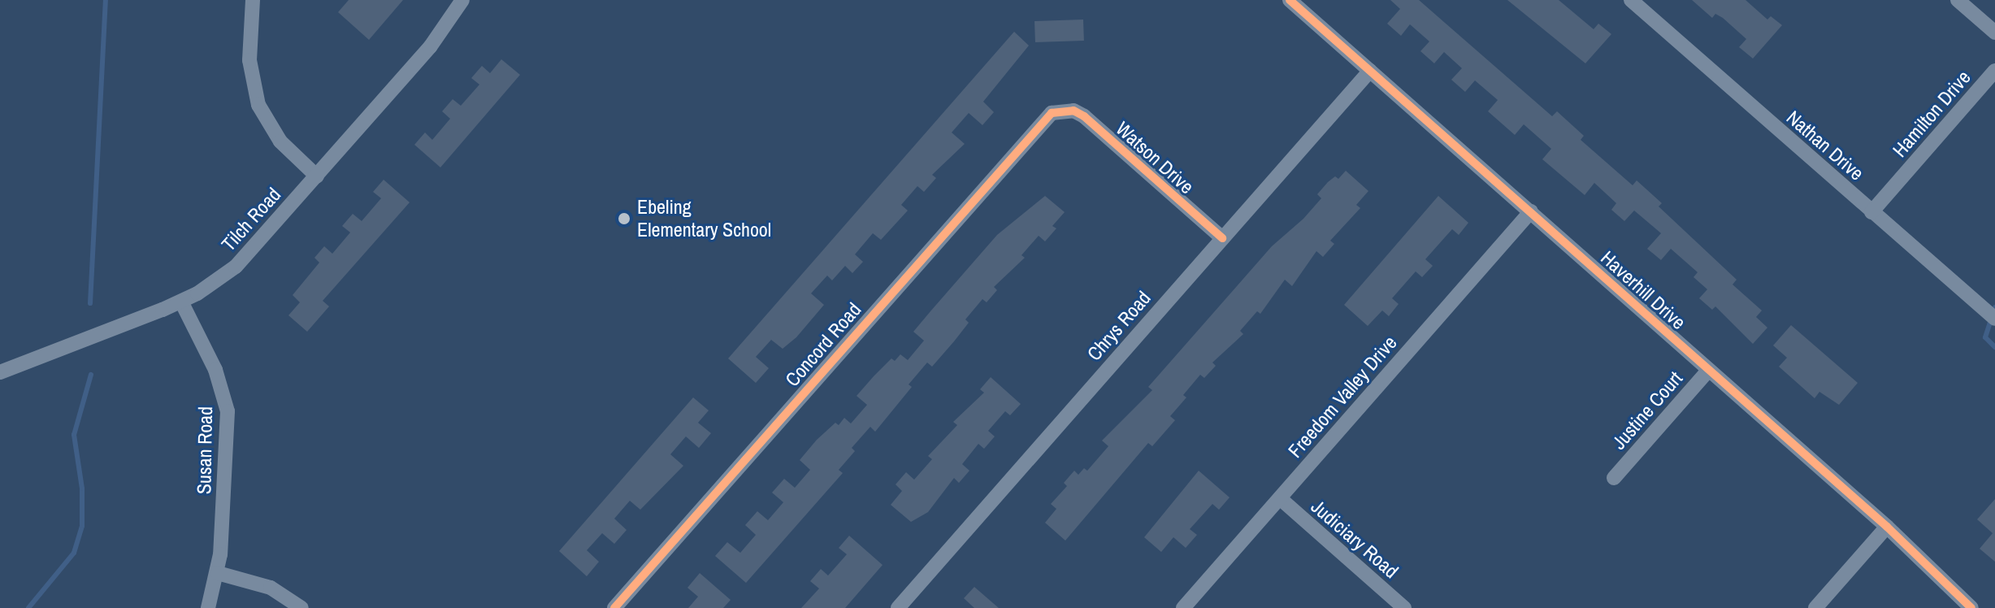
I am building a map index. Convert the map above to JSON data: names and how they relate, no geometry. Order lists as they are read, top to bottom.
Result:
{
  "streets": {
    "street": [
      "Hamilton Drive",
      "Nathan Drive",
      "Watson Drive",
      "Tilch Road",
      "Haverhill Drive",
      "Chrys Road",
      "Concord Road",
      "Freedom Valley Drive",
      "Justine Court",
      "Susan Road",
      "Judiciary Road"
    ]
  },
  "crossings": [
    ["Hamilton Drive", "Nathan Drive"],
    ["Watson Drive", "Chrys Road"],
    ["Watson Drive", "Concord Road"],
    ["Tilch Road", "Susan Road"],
    ["Haverhill Drive", "Chrys Road"],
    ["Haverhill Drive", "Freedom Valley Drive"],
    ["Haverhill Drive", "Justine Court"],
    ["Freedom Valley Drive", "Judiciary Road"]
  ],
  "places": ["Ebeling Elementary School"]
}
